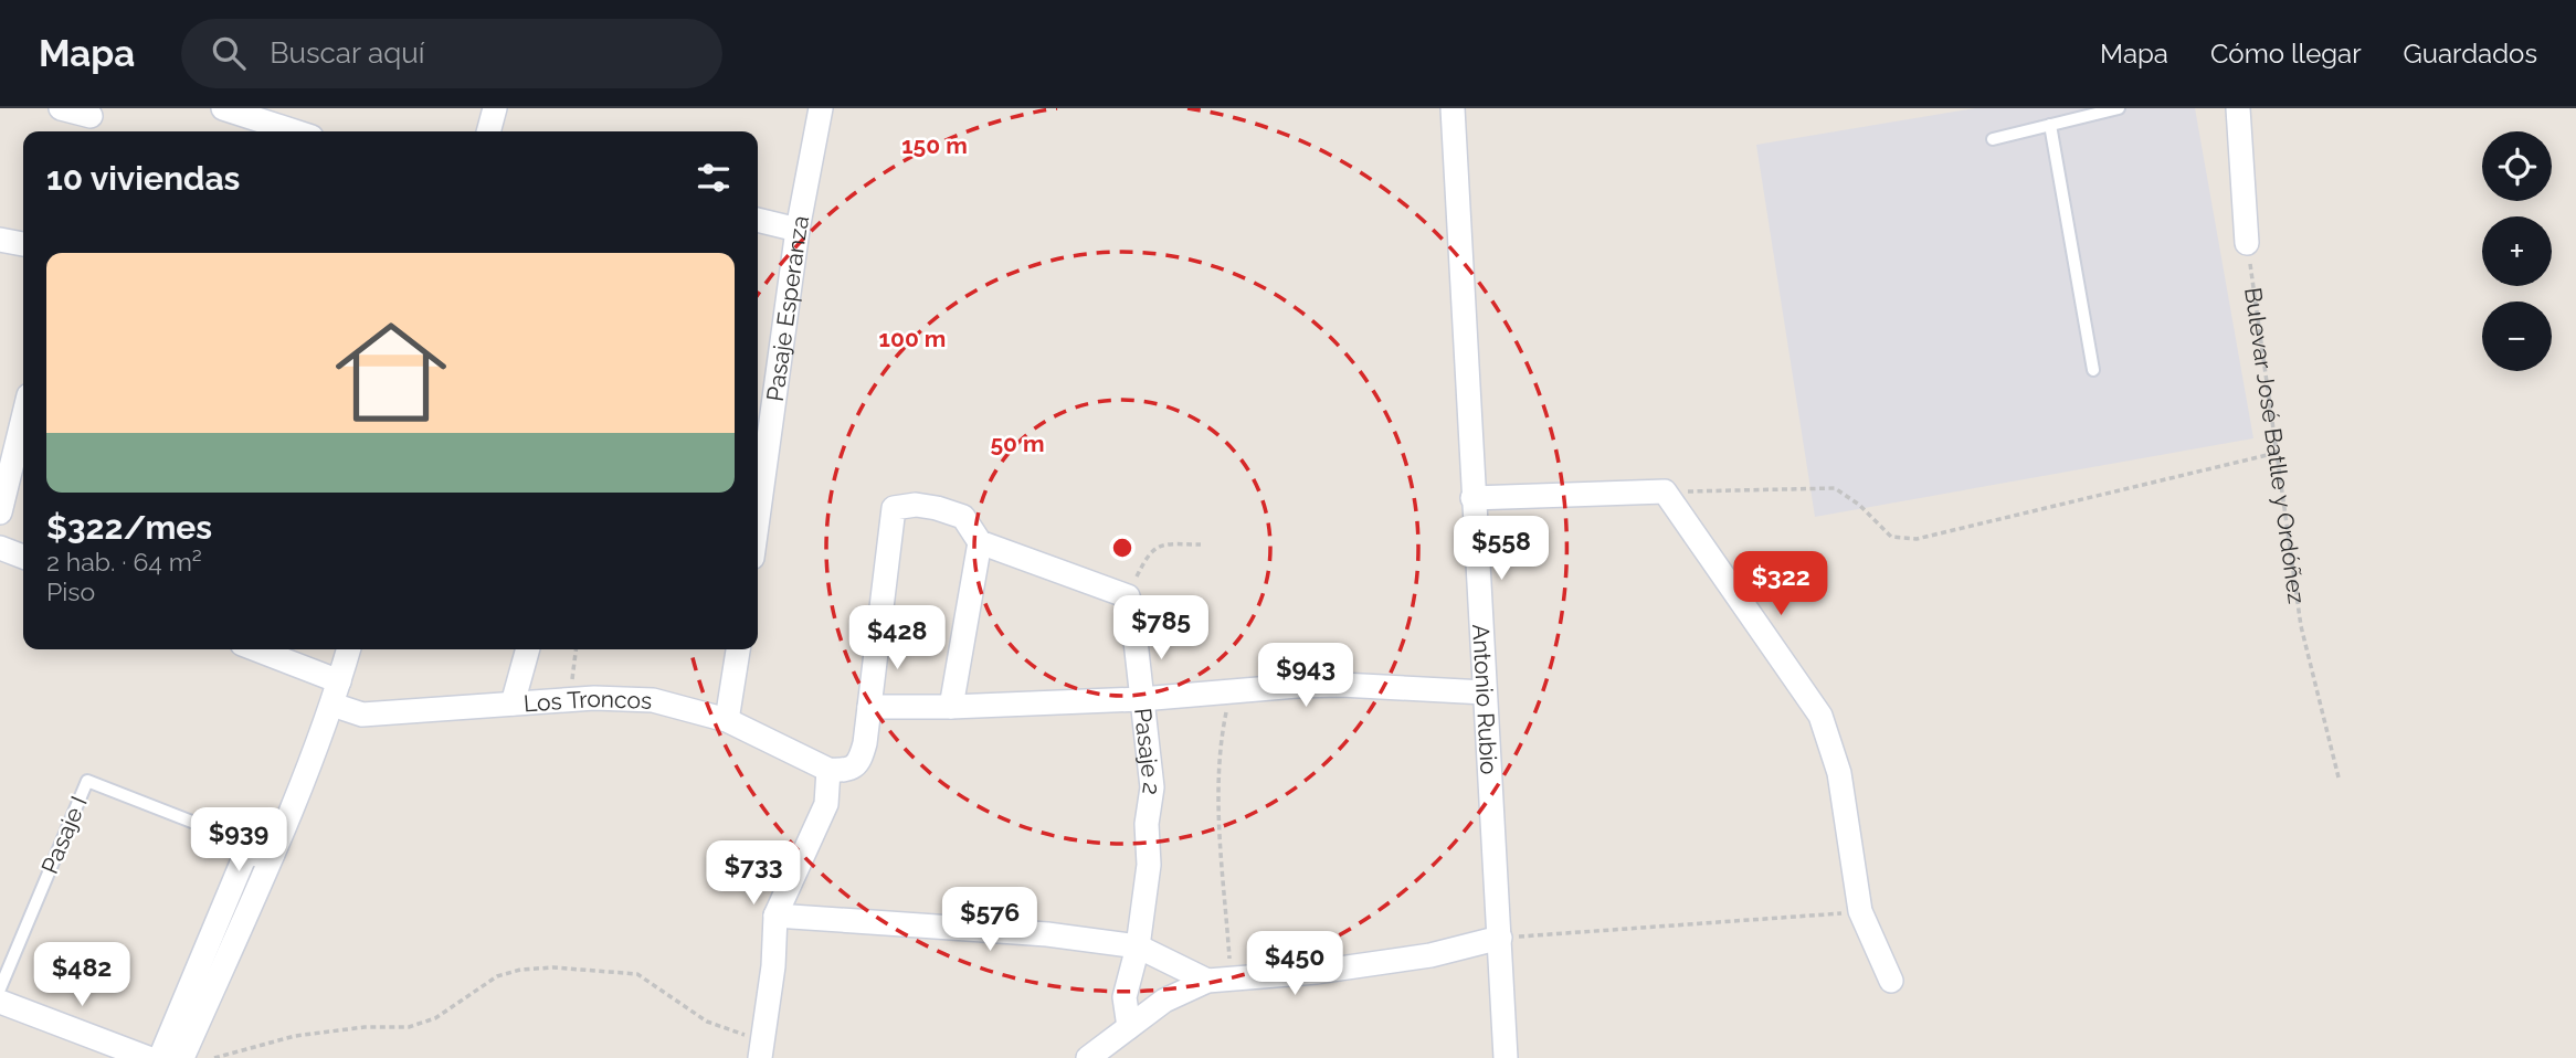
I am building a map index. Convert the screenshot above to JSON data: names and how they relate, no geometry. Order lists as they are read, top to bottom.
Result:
{
  "streets": {
    "street": [
      "Pasaje Esperanza",
      "Antonio Rubio",
      "Los Troncos",
      "Pasaje 2"
    ],
    "lane": ["Pasaje I"],
    "path": ["Bulevar José Batlle y Ordóñez"]
  },
  "page": {
    "header": "Mapa",
    "search": "Buscar aquí",
    "nav": ["Mapa", "Cómo llegar", "Guardados"],
    "map_buttons": ["+", "−"],
    "heading": "10 viviendas",
    "list": [
      {
        "name": "$322/mes",
        "note": "2 hab. · 64 m² · Piso"
      }
    ],
    "price": [
      "$558",
      "$322",
      "$785",
      "$428",
      "$943",
      "$939",
      "$733",
      "$576",
      "$450",
      "$482"
    ]
  },
  "rings": ["150 m", "100 m", "50 m"]
}
